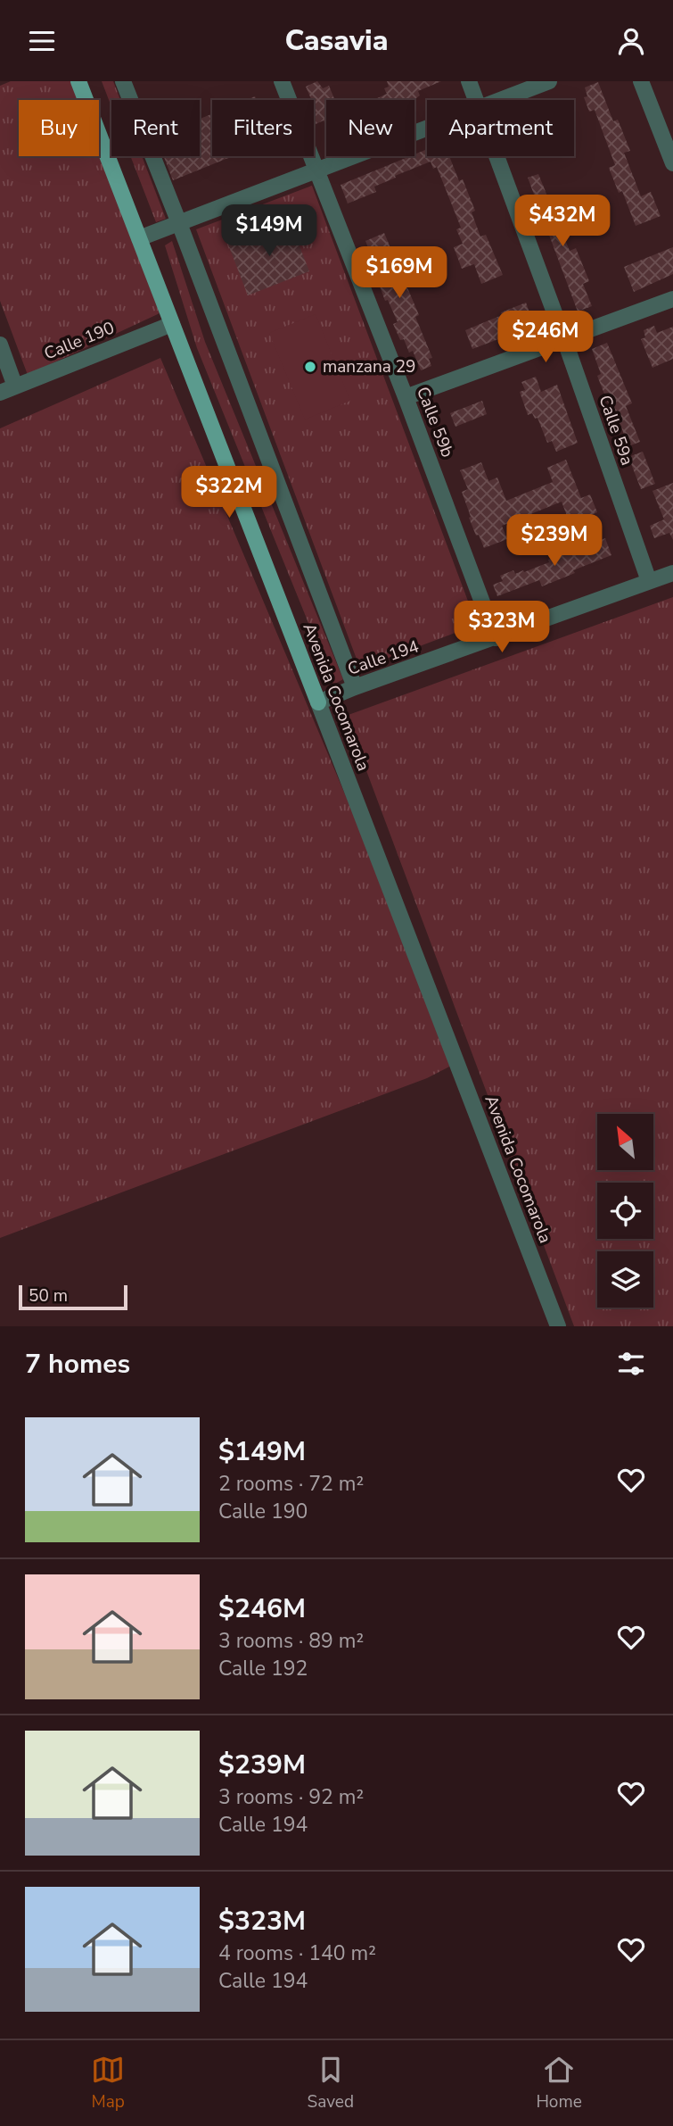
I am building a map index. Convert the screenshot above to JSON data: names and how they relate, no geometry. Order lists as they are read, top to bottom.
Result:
{
  "streets": {
    "main road": ["Avenida Cocomarola"],
    "street": [
      "Calle 190",
      "Calle 59b",
      "Calle 59a",
      "Calle 194"
    ]
  },
  "crossings": [
    ["Calle 190", "Avenida Cocomarola"],
    ["Calle 59b", "Calle 194"],
    ["Calle 59a", "Calle 194"],
    ["Calle 194", "Avenida Cocomarola"]
  ],
  "places": ["manzana 29"],
  "scale_bar": "50 m",
  "north": "top left",
  "page": {
    "header": "Casavia",
    "chip": [
      "Buy",
      "Rent",
      "Filters",
      "New",
      "Apartment"
    ],
    "price": [
      "$432M",
      "$149M",
      "$169M",
      "$246M",
      "$322M",
      "$239M",
      "$323M"
    ],
    "scale": "50 m",
    "heading": "7 homes",
    "list": [
      {
        "name": "$149M",
        "note": "2 rooms · 72 m² · Calle 190"
      },
      {
        "name": "$246M",
        "note": "3 rooms · 89 m² · Calle 192"
      },
      {
        "name": "$239M",
        "note": "3 rooms · 92 m² · Calle 194"
      },
      {
        "name": "$323M",
        "note": "4 rooms · 140 m² · Calle 194"
      }
    ],
    "tabs": ["Map", "Saved", "Home"]
  }
}
